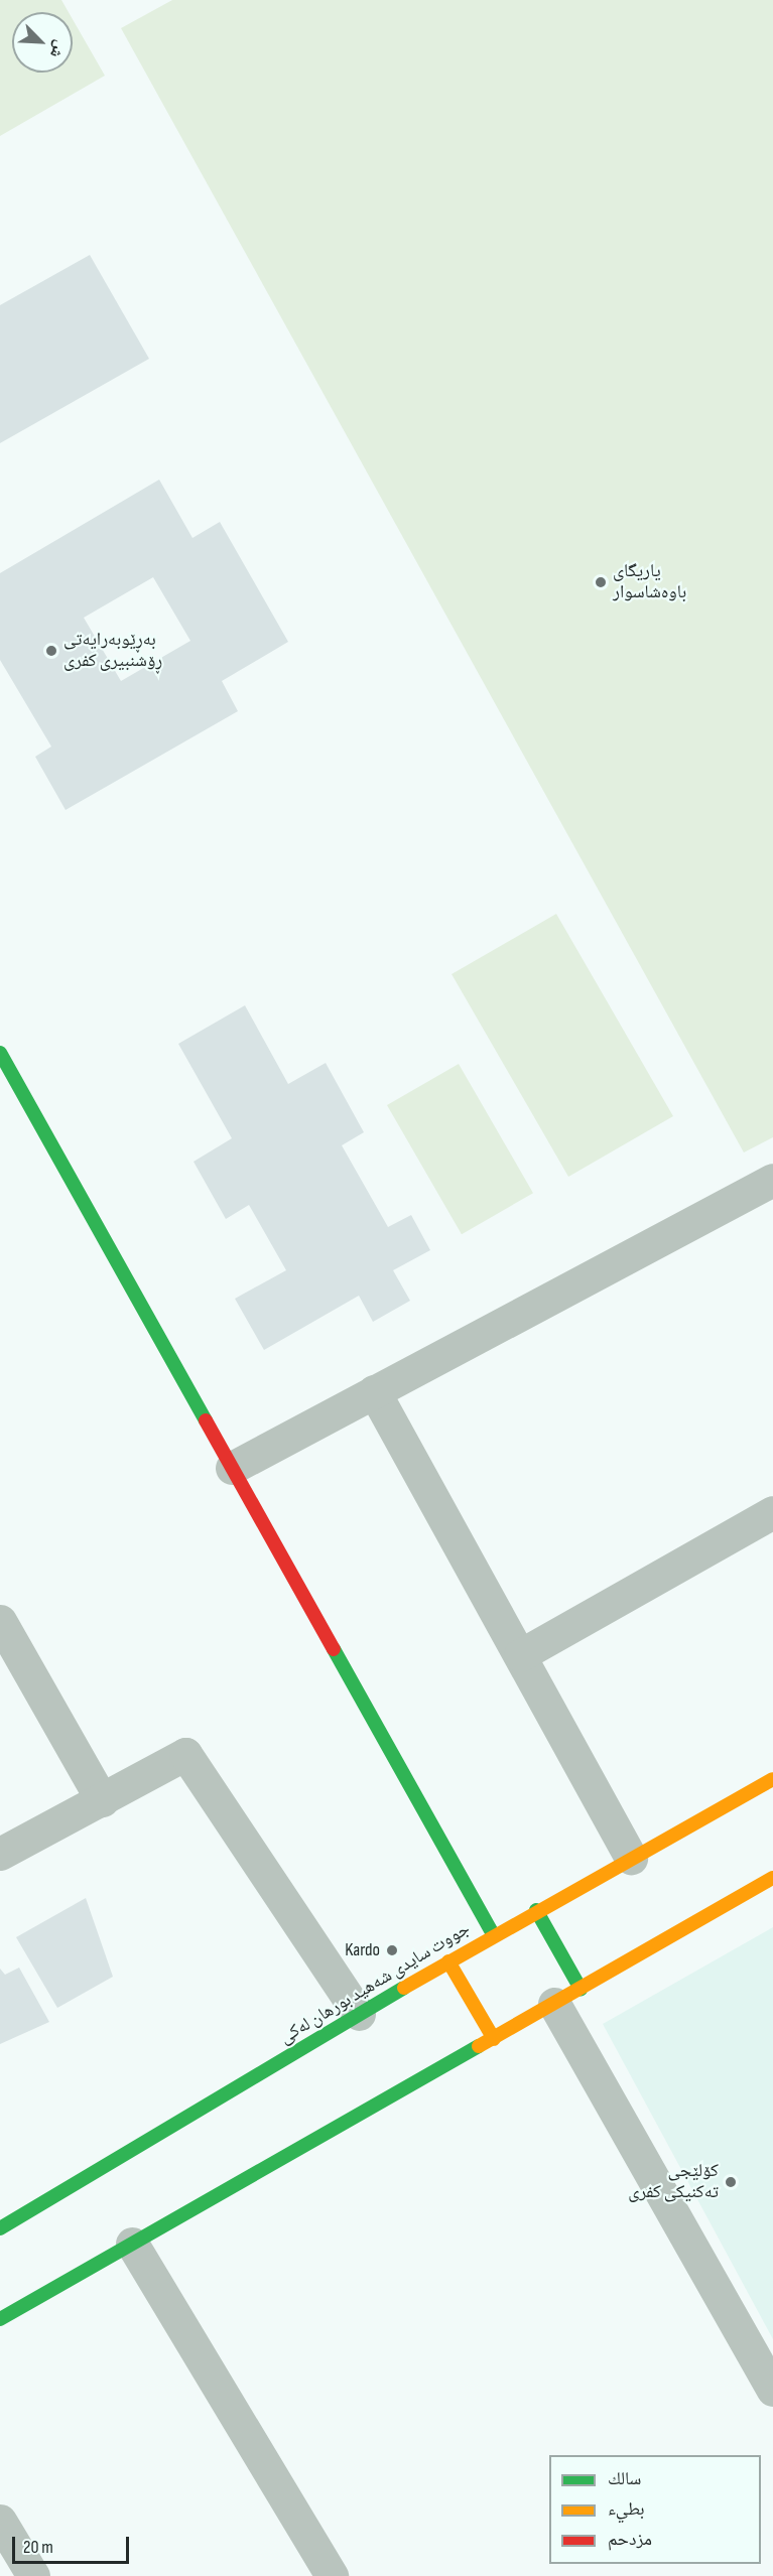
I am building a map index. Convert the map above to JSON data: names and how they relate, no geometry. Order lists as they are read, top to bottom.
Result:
{
  "streets": {
    "street": ["جووت سایدی شەهید بورهان لەکی"]
  },
  "places": [
    "یاریگای باوەشاسوار",
    "بەڕێوبەرایەتی ڕۆشنبیری کفری",
    "Kardo",
    "کۆلێجی تەکنیکی کفری"
  ],
  "legend": ["سالك", "بطيء", "مزدحم"],
  "scale_bar": "20 m",
  "north": "bottom right"
}
